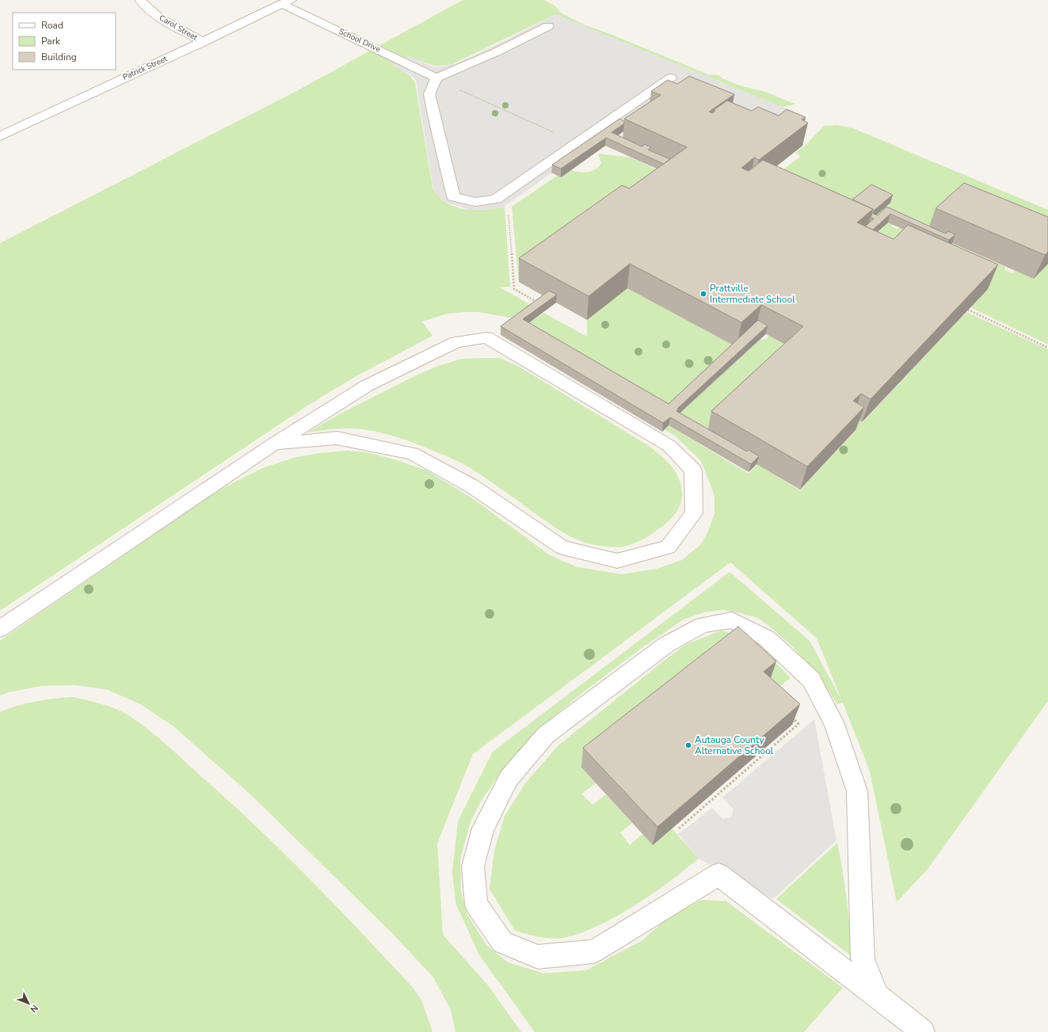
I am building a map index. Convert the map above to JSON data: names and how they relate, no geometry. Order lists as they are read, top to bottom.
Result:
{
  "streets": {
    "street": ["Carol Street", "School Drive", "Patrick Street"]
  },
  "crossings": [
    ["Carol Street", "Patrick Street"],
    ["School Drive", "Patrick Street"]
  ],
  "places": ["Prattville Intermediate School", "Autauga County Alternative School"],
  "legend": ["Road", "Park", "Building"],
  "north": "bottom right"
}
